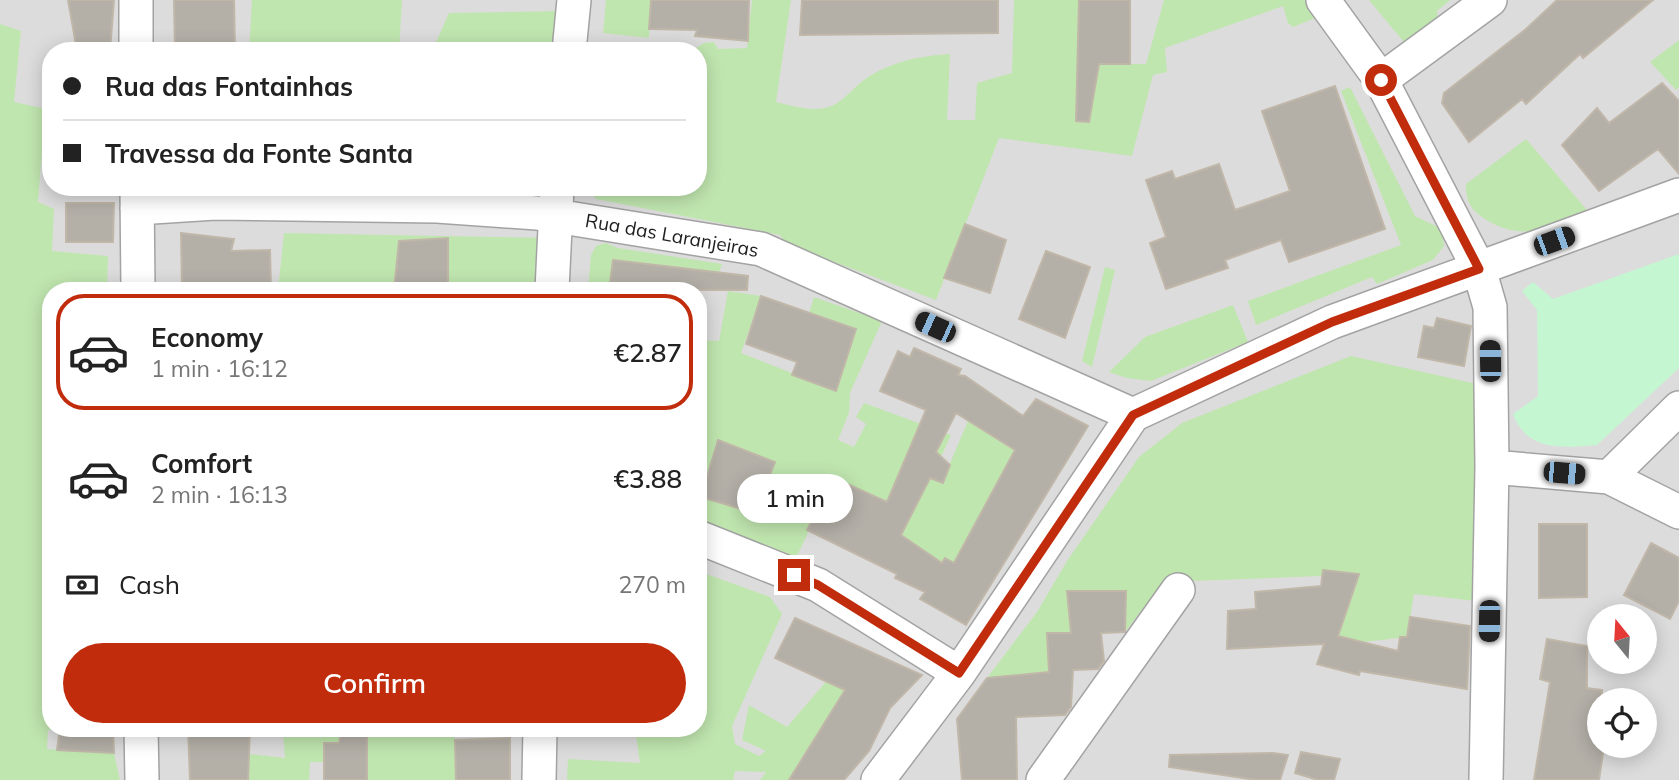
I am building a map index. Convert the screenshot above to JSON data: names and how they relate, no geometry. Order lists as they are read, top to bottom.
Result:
{
  "streets": {
    "street": ["Rua das Laranjeiras"]
  },
  "north": "top",
  "page": {
    "banner": ["Rua das Fontainhas", "Travessa da Fonte Santa"],
    "list": [
      {
        "name": "Economy",
        "note": "1 min · 16:12",
        "value": "€2.87"
      },
      {
        "name": "Comfort",
        "note": "2 min · 16:13",
        "value": "€3.88"
      }
    ],
    "bubble": "1 min",
    "pay": ["Cash", "270 m"],
    "buttons": "Confirm"
  }
}
